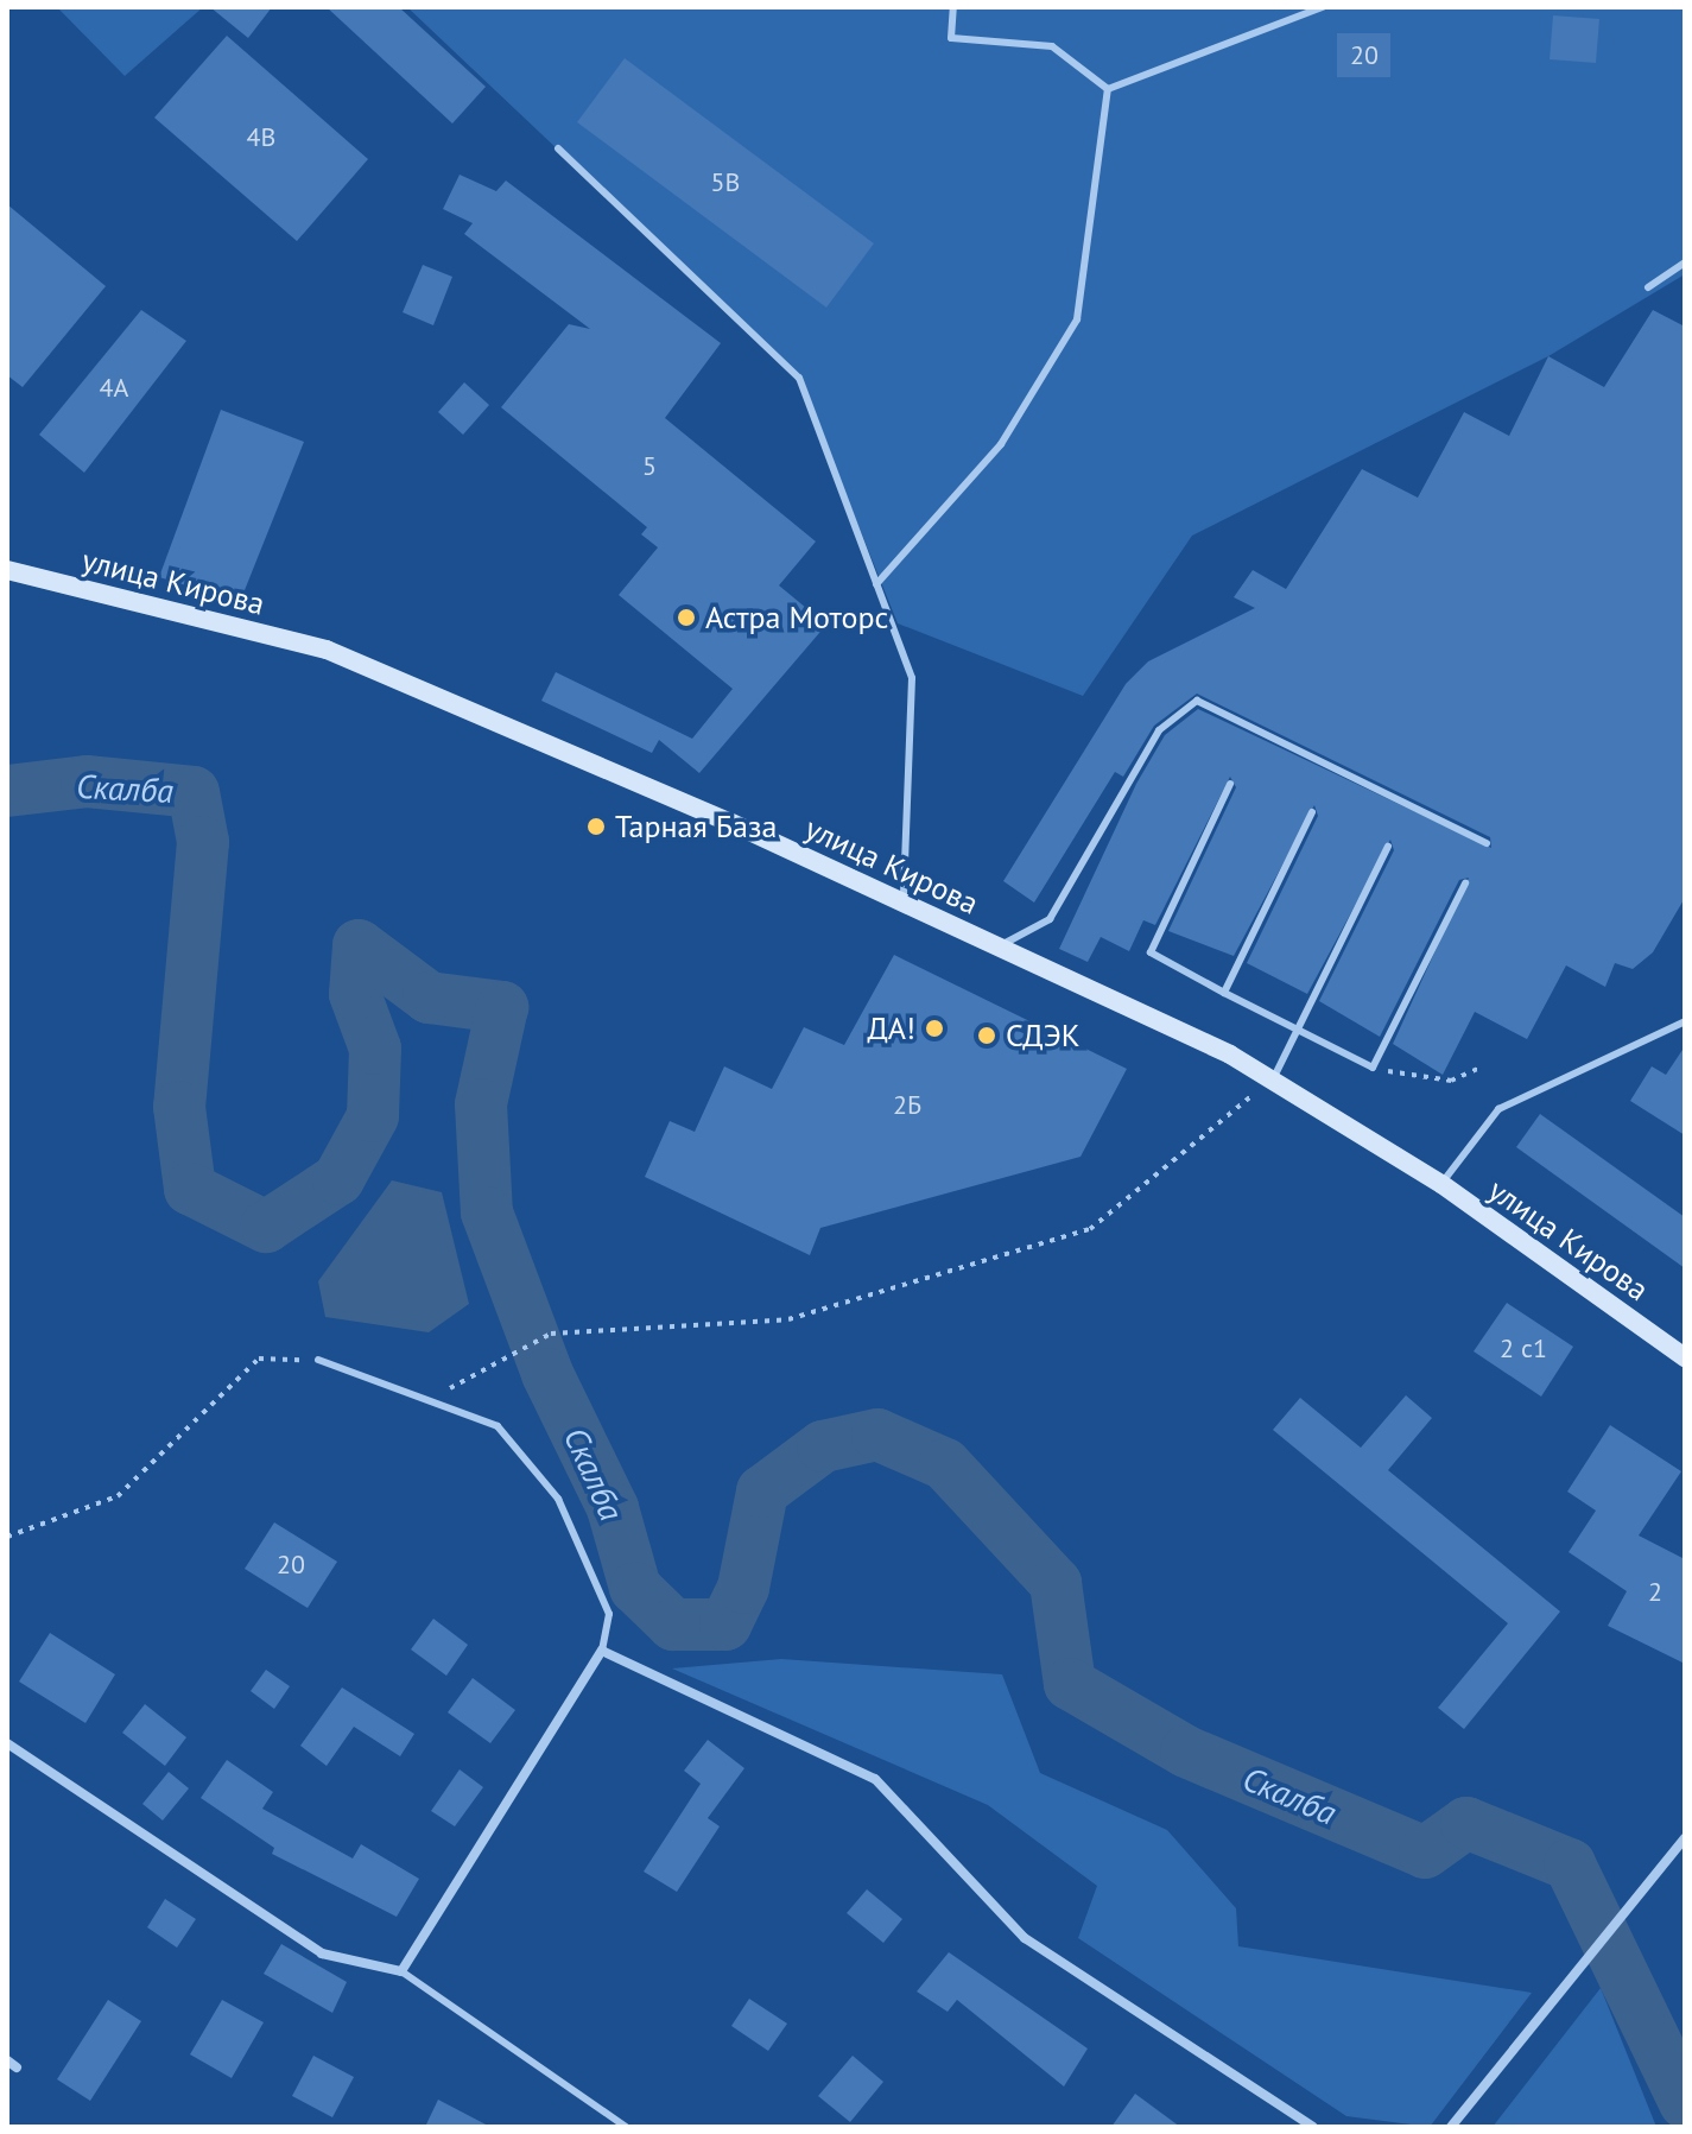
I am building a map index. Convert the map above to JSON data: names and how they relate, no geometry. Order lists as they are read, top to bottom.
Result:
{
  "streets": {
    "street": ["улица Кирова"]
  },
  "water": ["Скалба"],
  "places": [
    "Астра Моторс",
    "Тарная База",
    "ДА!",
    "СДЭК"
  ],
  "house_numbers": [
    "20",
    "4В",
    "5В",
    "4А",
    "5",
    "2Б",
    "2 с1",
    "20",
    "2"
  ]
}
